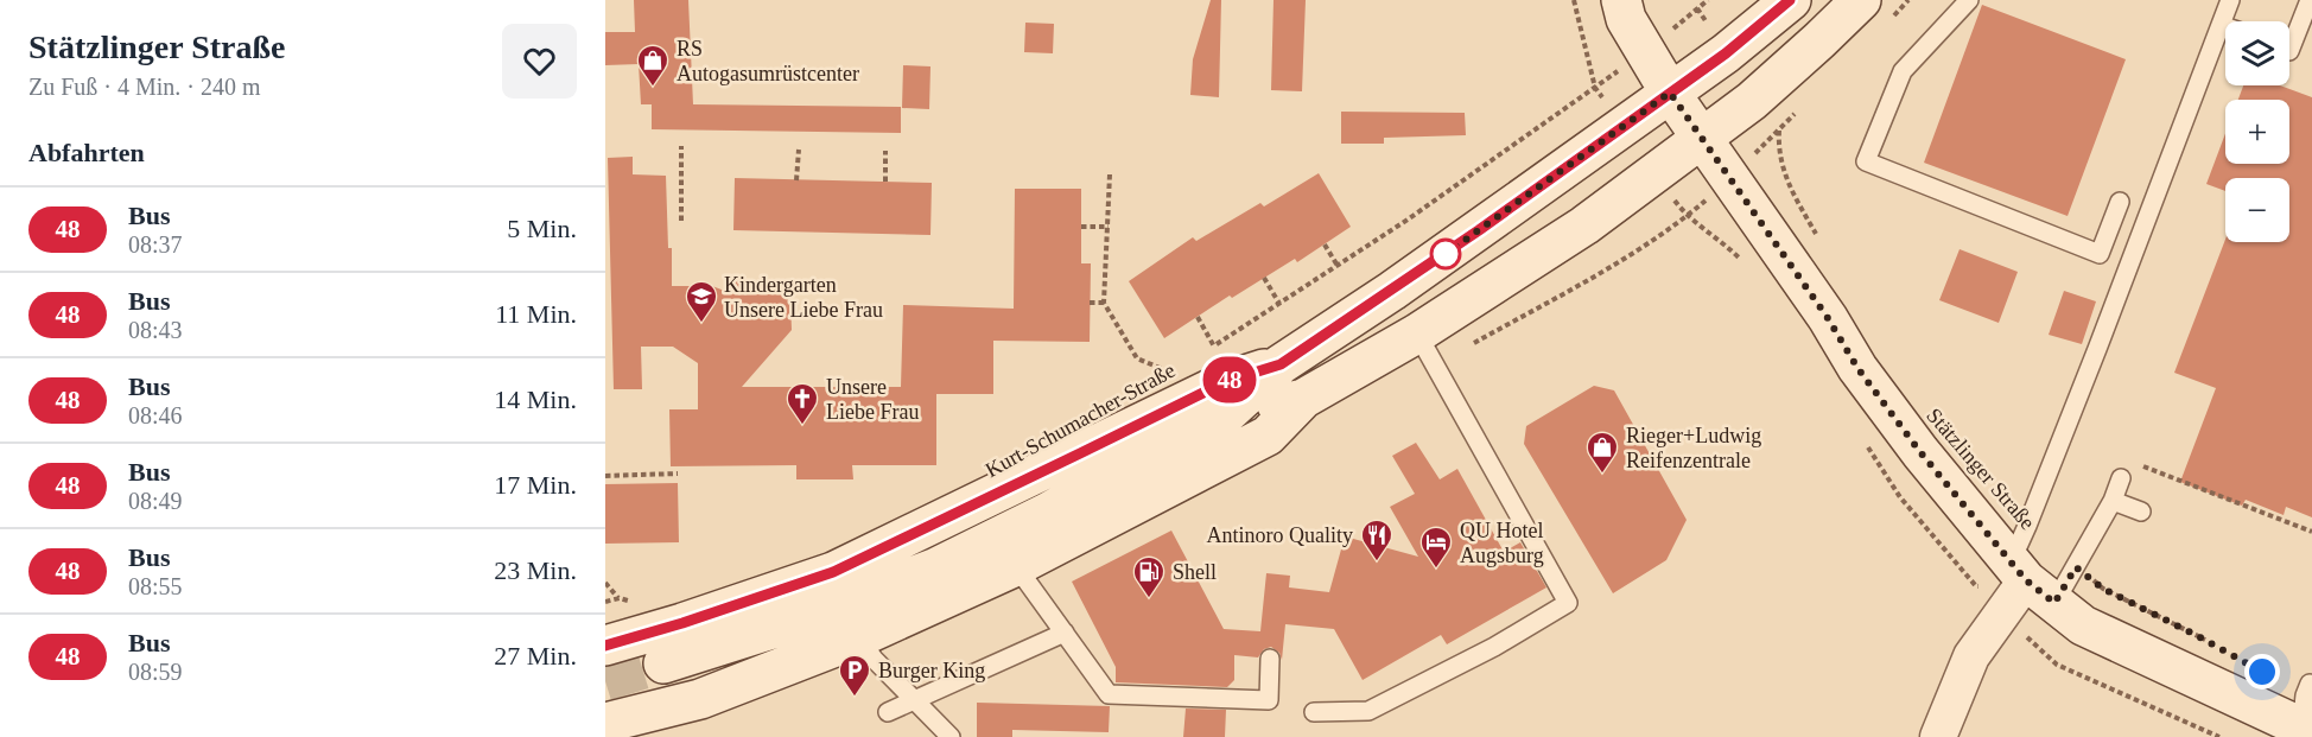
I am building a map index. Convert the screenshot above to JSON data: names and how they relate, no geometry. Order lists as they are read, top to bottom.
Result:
{
  "streets": {
    "main road": ["Stätzlinger Straße"],
    "path": ["Kurt-Schumacher-Straße"]
  },
  "places": {
    "shop": ["RS Autogasumrüstcenter", "Rieger+Ludwig Reifenzentrale"],
    "school or university": ["Kindergarten Unsere Liebe Frau"],
    "church": ["Unsere Liebe Frau"],
    "restaurant": ["Antinoro Quality"],
    "hotel": ["QU Hotel Augsburg"],
    "fuel station": ["Shell"],
    "parking": ["Burger King"]
  },
  "lines": ["bus line 48"],
  "page": {
    "heading": [
      ["Stätzlinger Straße", "Zu Fuß · 4 Min. · 240 m"],
      "Abfahrten"
    ],
    "on_map": "48",
    "map_buttons": ["+", "−"],
    "list": [
      {
        "mark": "48",
        "name": "Bus",
        "note": "08:37",
        "value": "5 Min."
      },
      {
        "mark": "48",
        "name": "Bus",
        "note": "08:43",
        "value": "11 Min."
      },
      {
        "mark": "48",
        "name": "Bus",
        "note": "08:46",
        "value": "14 Min."
      },
      {
        "mark": "48",
        "name": "Bus",
        "note": "08:49",
        "value": "17 Min."
      },
      {
        "mark": "48",
        "name": "Bus",
        "note": "08:55",
        "value": "23 Min."
      },
      {
        "mark": "48",
        "name": "Bus",
        "note": "08:59",
        "value": "27 Min."
      }
    ]
  }
}
